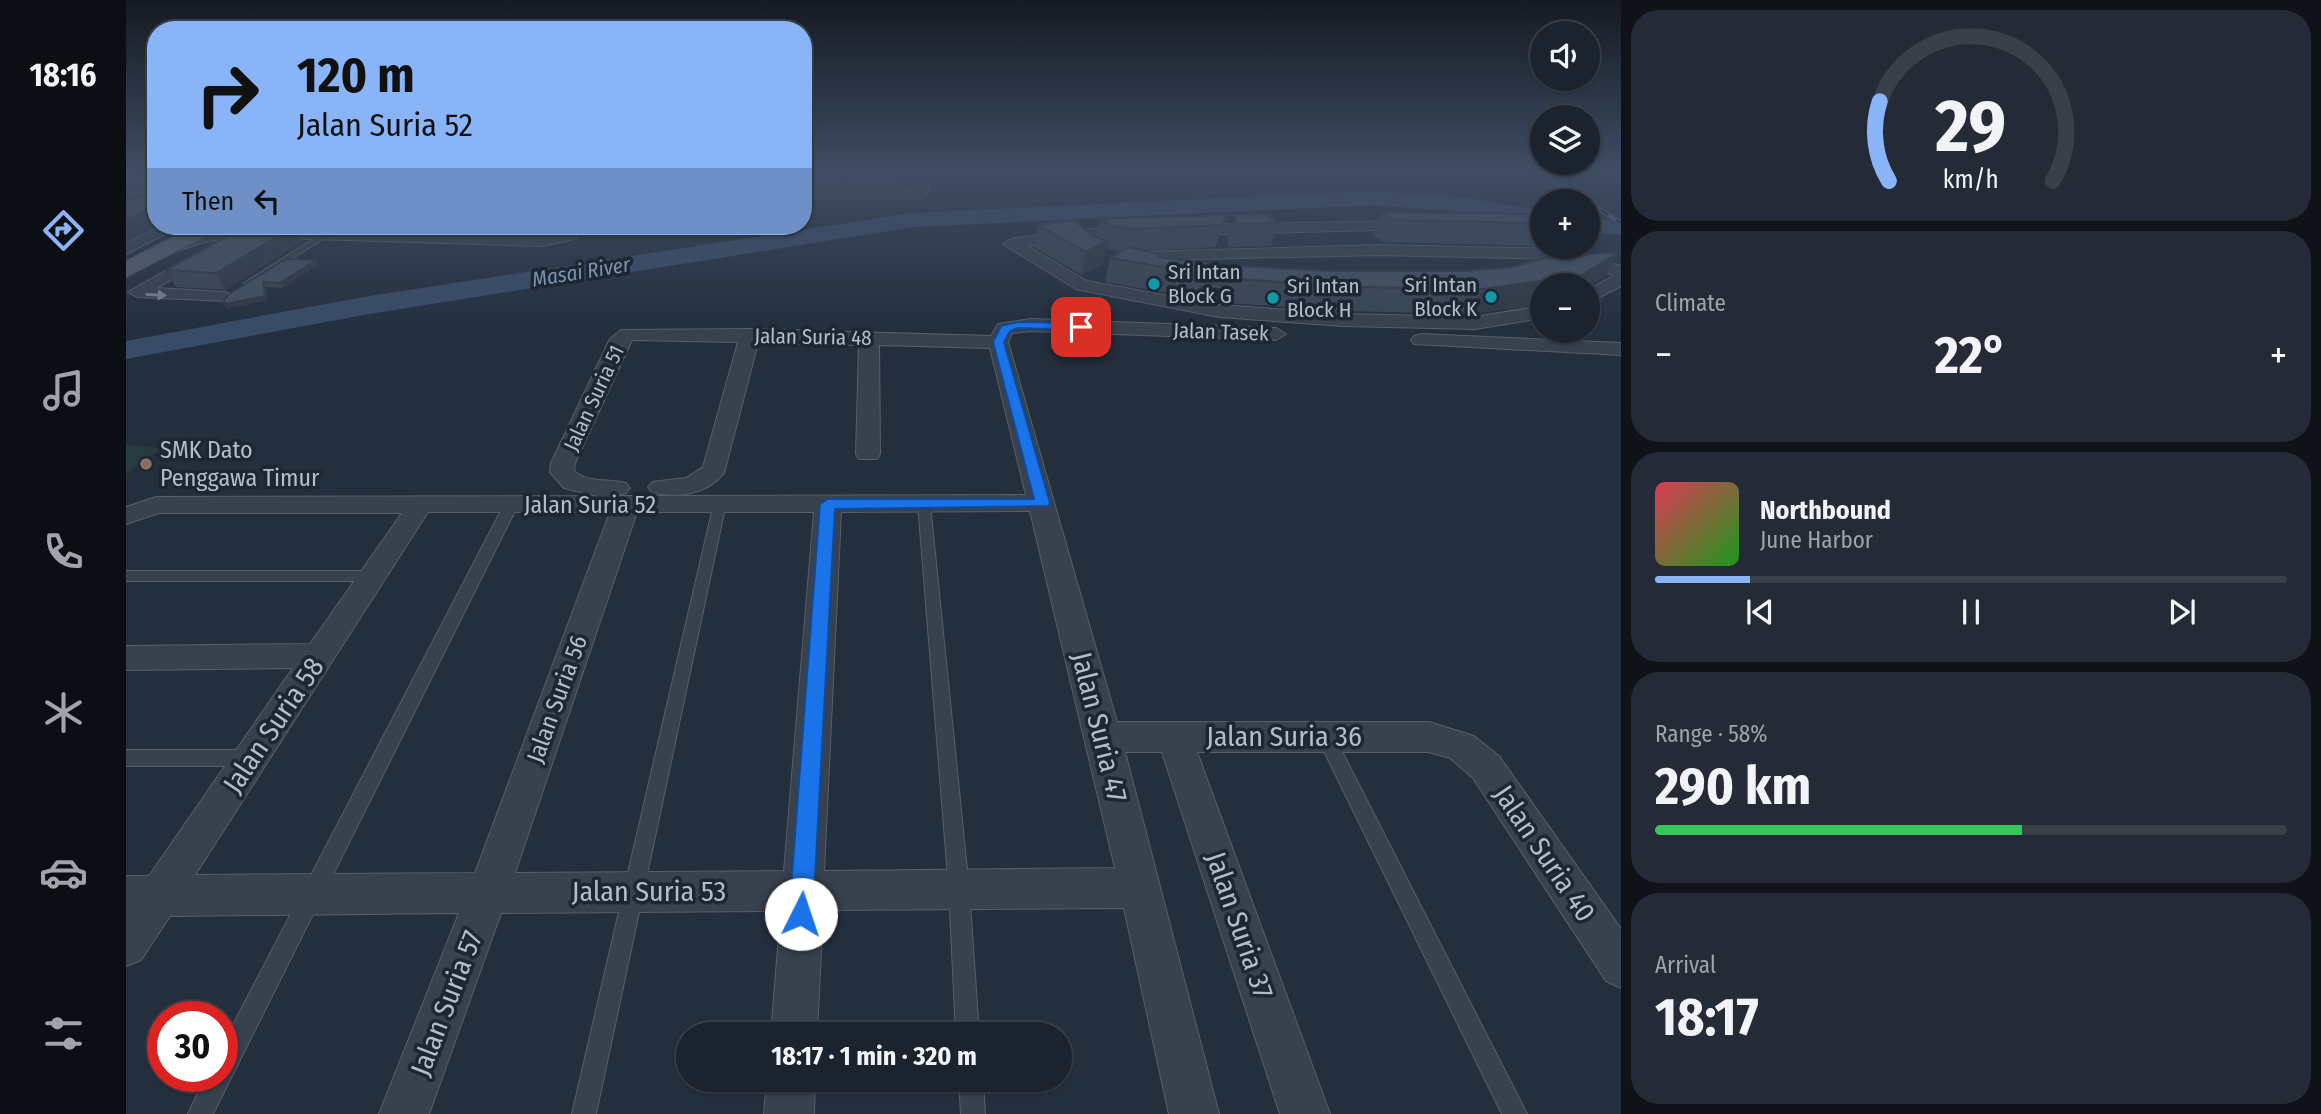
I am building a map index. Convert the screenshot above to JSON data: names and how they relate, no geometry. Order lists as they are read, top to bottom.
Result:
{
  "streets": {
    "street": [
      "Jalan Tasek",
      "Jalan Suria 48",
      "Jalan Suria 51",
      "Jalan Suria 52",
      "Jalan Suria 56",
      "Jalan Suria 58",
      "Jalan Suria 47",
      "Jalan Suria 36",
      "Jalan Suria 40",
      "Jalan Suria 53",
      "Jalan Suria 37",
      "Jalan Suria 57"
    ]
  },
  "crossings": [
    ["Jalan Tasek", "Jalan Suria 48"],
    ["Jalan Tasek", "Jalan Suria 47"],
    ["Jalan Suria 48", "Jalan Suria 51"],
    ["Jalan Suria 48", "Jalan Suria 47"],
    ["Jalan Suria 51", "Jalan Suria 52"],
    ["Jalan Suria 52", "Jalan Suria 56"],
    ["Jalan Suria 52", "Jalan Suria 58"],
    ["Jalan Suria 52", "Jalan Suria 47"],
    ["Jalan Suria 56", "Jalan Suria 53"],
    ["Jalan Suria 56", "Jalan Suria 57"],
    ["Jalan Suria 58", "Jalan Suria 53"],
    ["Jalan Suria 47", "Jalan Suria 36"],
    ["Jalan Suria 47", "Jalan Suria 53"],
    ["Jalan Suria 36", "Jalan Suria 40"],
    ["Jalan Suria 36", "Jalan Suria 37"],
    ["Jalan Suria 53", "Jalan Suria 57"]
  ],
  "water": ["Masai River"],
  "places": [
    "Sri Intan Block G",
    "Sri Intan Block K",
    "Sri Intan Block H",
    "SMK Dato Penggawa Timur"
  ],
  "page": {
    "tabs": "18:16",
    "map_buttons": ["+", "−"],
    "turn": ["120 m", "Jalan Suria 52"],
    "then": "Then",
    "tile": [
      "Climate",
      ["Range · 58%", "290 km"],
      ["Arrival", "18:17"]
    ],
    "heat": ["−", "22°", "+"],
    "song": ["Northbound", "June Harbor"],
    "limit": "30",
    "trip": "18:17 · 1 min · 320 m",
    "gauge": ["29", "km/h"]
  }
}
